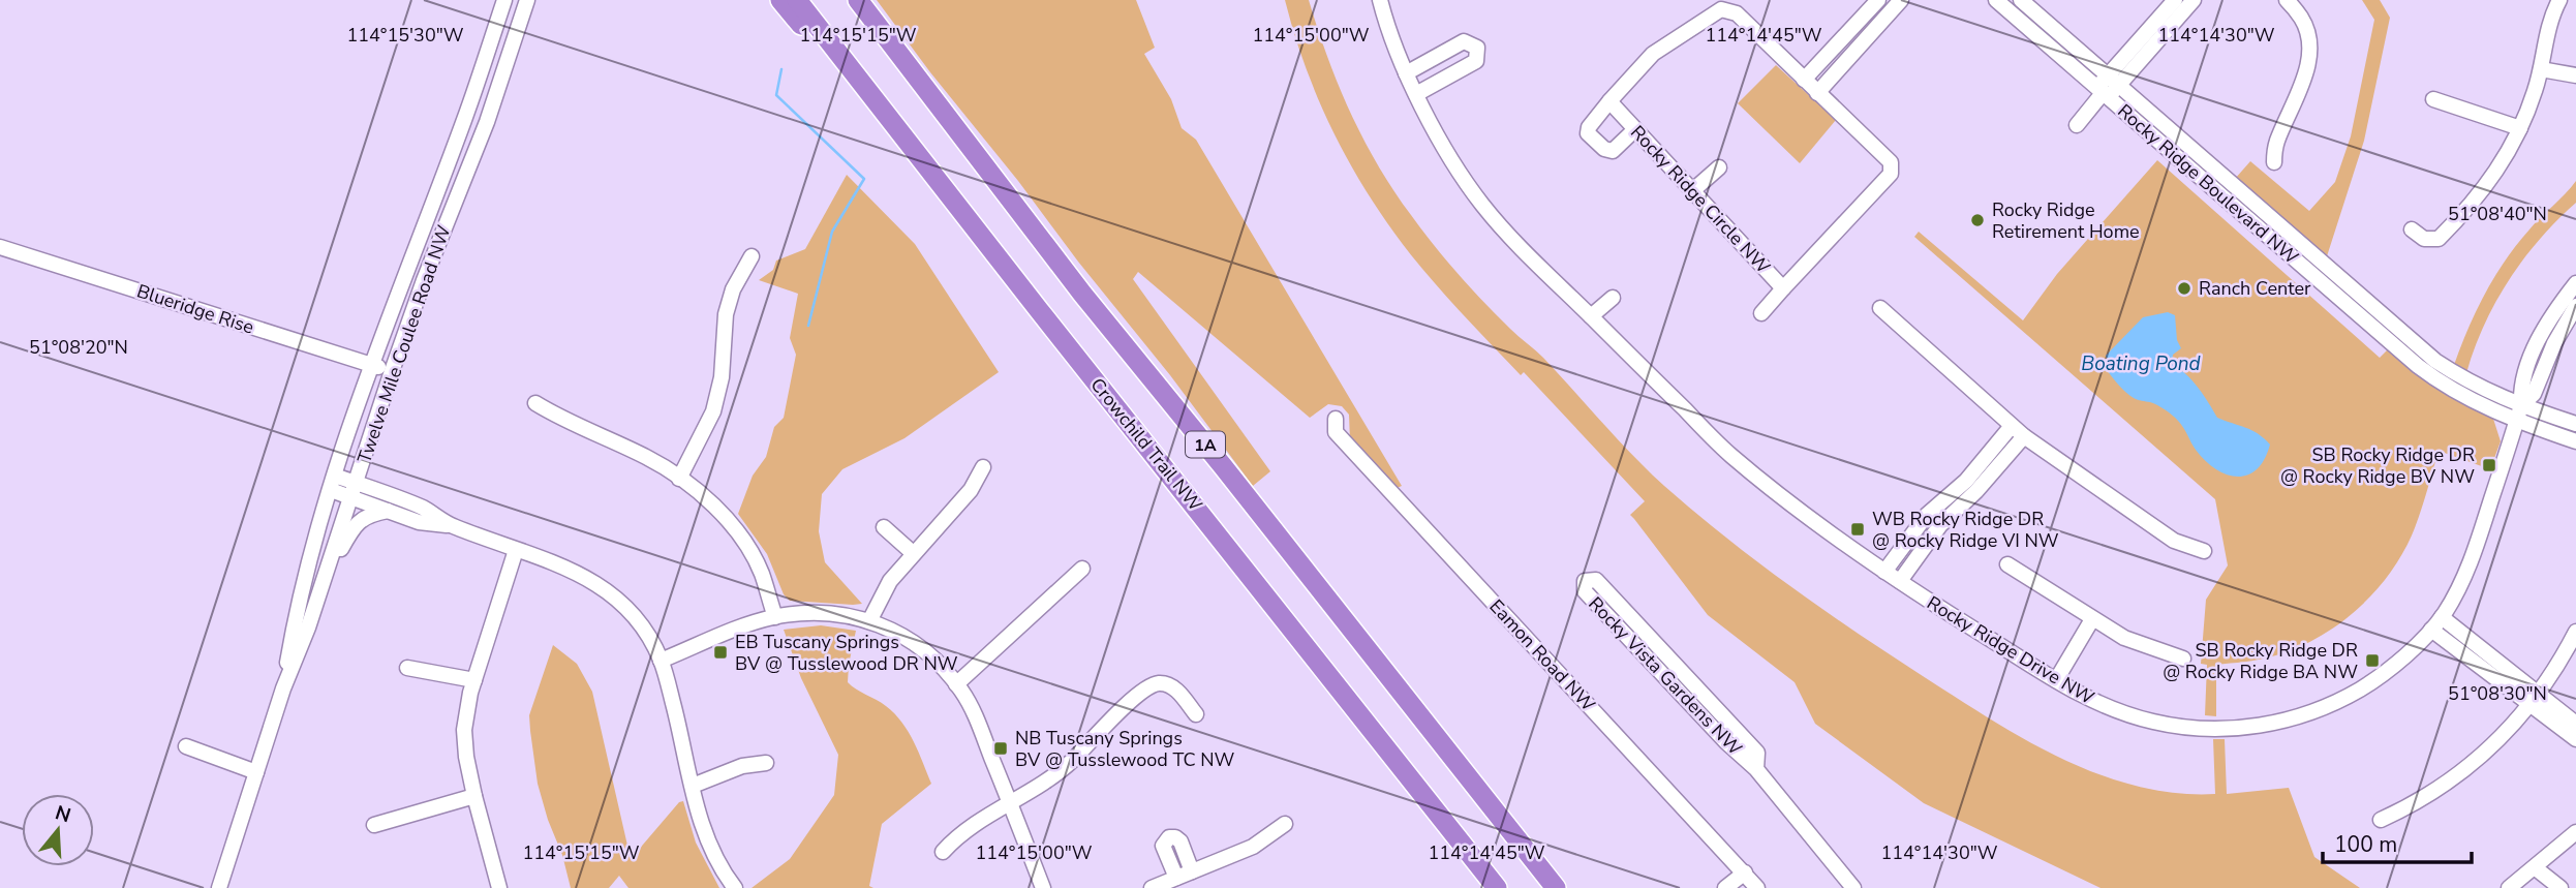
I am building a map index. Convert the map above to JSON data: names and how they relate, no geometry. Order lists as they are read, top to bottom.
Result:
{
  "streets": {
    "highway": ["Crowchild Trail NW", "1A"],
    "street": [
      "Rocky Ridge Boulevard NW",
      "Rocky Ridge Circle NW",
      "Blueridge Rise",
      "Twelve Mile Coulee Road NW",
      "Rocky Ridge Drive NW",
      "Eamon Road NW",
      "Rocky Vista Gardens NW"
    ]
  },
  "crossings": [
    ["Rocky Ridge Boulevard NW", "Rocky Ridge Drive NW"],
    ["Blueridge Rise", "Twelve Mile Coulee Road NW"]
  ],
  "water": ["Boating Pond"],
  "places": {
    "other": ["Rocky Ridge Retirement Home", "Ranch Center"],
    "transit": [
      "SB Rocky Ridge DR @ Rocky Ridge BV NW",
      "WB Rocky Ridge DR @ Rocky Ridge VI NW",
      "EB Tuscany Springs BV @ Tusslewood DR NW",
      "SB Rocky Ridge DR @ Rocky Ridge BA NW",
      "NB Tuscany Springs BV @ Tusslewood TC NW"
    ]
  },
  "scale_bar": "100 m",
  "north": "top",
  "coordinates": [
    "114°15'30\"W",
    "114°15'15\"W",
    "114°15'00\"W",
    "114°14'45\"W",
    "114°14'30\"W",
    "51°08'40\"N",
    "51°08'20\"N",
    "51°08'30\"N"
  ]
}
